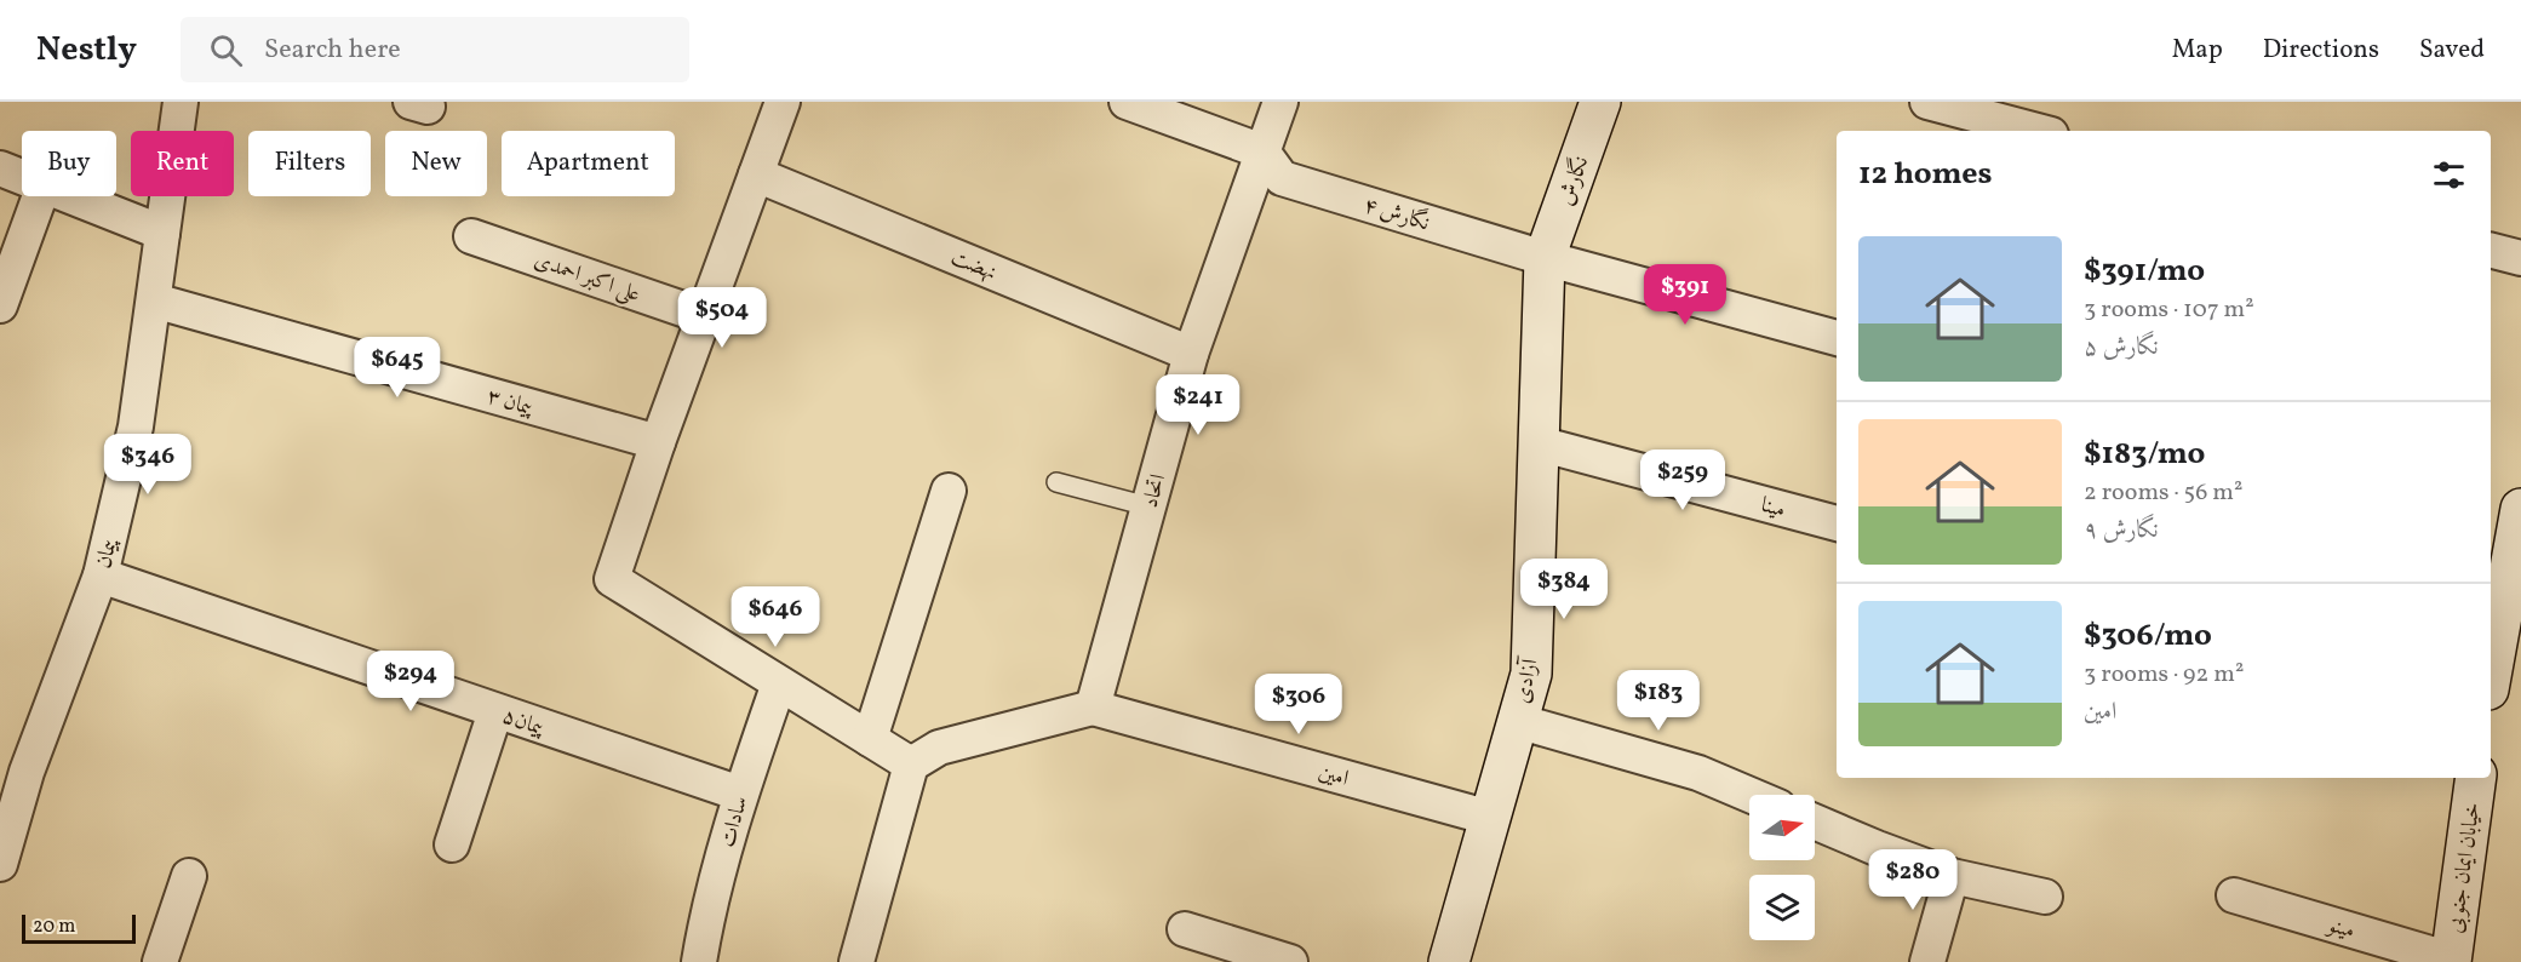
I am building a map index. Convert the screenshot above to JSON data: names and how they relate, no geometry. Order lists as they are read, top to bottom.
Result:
{
  "streets": {
    "street": [
      "نگارش",
      "نگارش ۴",
      "نهضت",
      "علی اکبر احمدی",
      "پیمان ۳",
      "اتحاد",
      "مینا",
      "پیمان",
      "آزادی",
      "پیمان۵",
      "امین",
      "سادات",
      "خیابان ایمان جنوبی",
      "مینو"
    ]
  },
  "crossings": [
    ["نگارش", "نگارش ۴"],
    ["نگارش", "آزادی"],
    ["نگارش ۴", "اتحاد"],
    ["نگارش ۴", "آزادی"],
    ["نهضت", "اتحاد"],
    ["پیمان ۳", "پیمان"],
    ["اتحاد", "امین"],
    ["مینا", "آزادی"],
    ["پیمان", "پیمان۵"],
    ["آزادی", "امین"],
    ["پیمان۵", "سادات"],
    ["خیابان ایمان جنوبی", "مینو"]
  ],
  "scale_bar": "20 m",
  "north": "right",
  "page": {
    "header": "Nestly",
    "search": "Search here",
    "nav": ["Map", "Directions", "Saved"],
    "chip": [
      "Buy",
      "Rent",
      "Filters",
      "New",
      "Apartment"
    ],
    "heading": "12 homes",
    "list": [
      {
        "name": "$391/mo",
        "note": "3 rooms · 107 m² · نگارش ۵"
      },
      {
        "name": "$183/mo",
        "note": "2 rooms · 56 m² · نگارش ۹"
      },
      {
        "name": "$306/mo",
        "note": "3 rooms · 92 m² · امین"
      }
    ],
    "price": [
      "$391",
      "$504",
      "$645",
      "$241",
      "$346",
      "$259",
      "$384",
      "$646",
      "$294",
      "$183",
      "$306",
      "$280"
    ],
    "scale": "20 m"
  }
}
